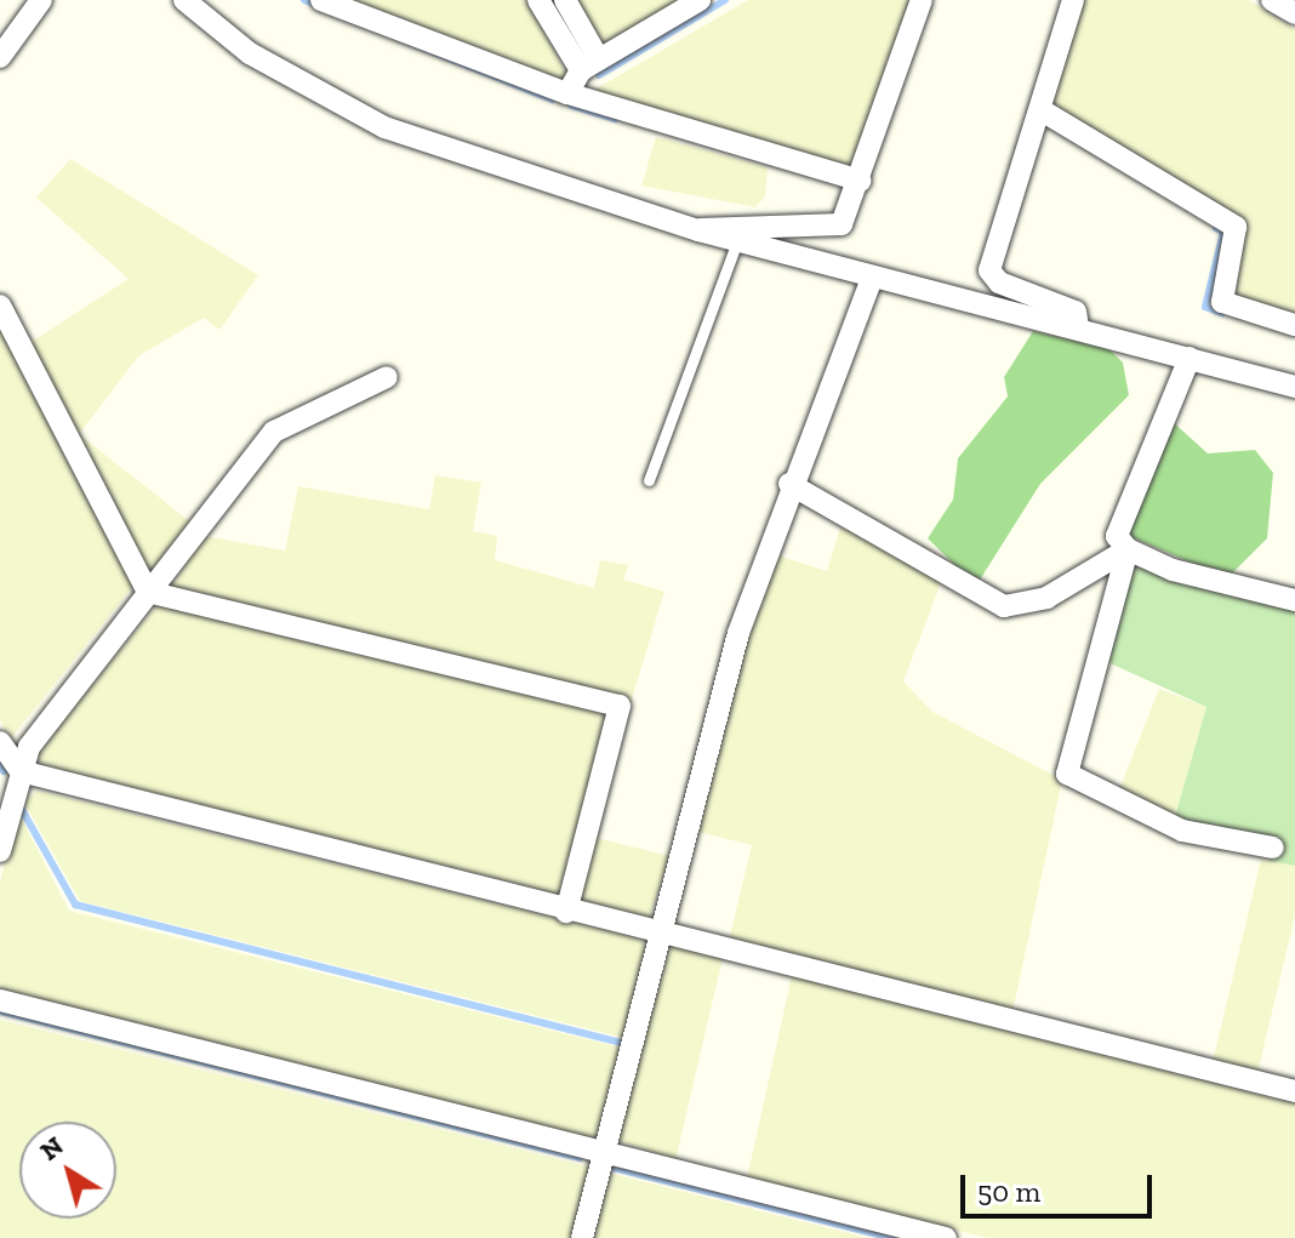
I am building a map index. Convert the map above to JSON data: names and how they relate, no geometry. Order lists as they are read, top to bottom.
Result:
{
  "scale_bar": "50 m",
  "north": "top left"
}
